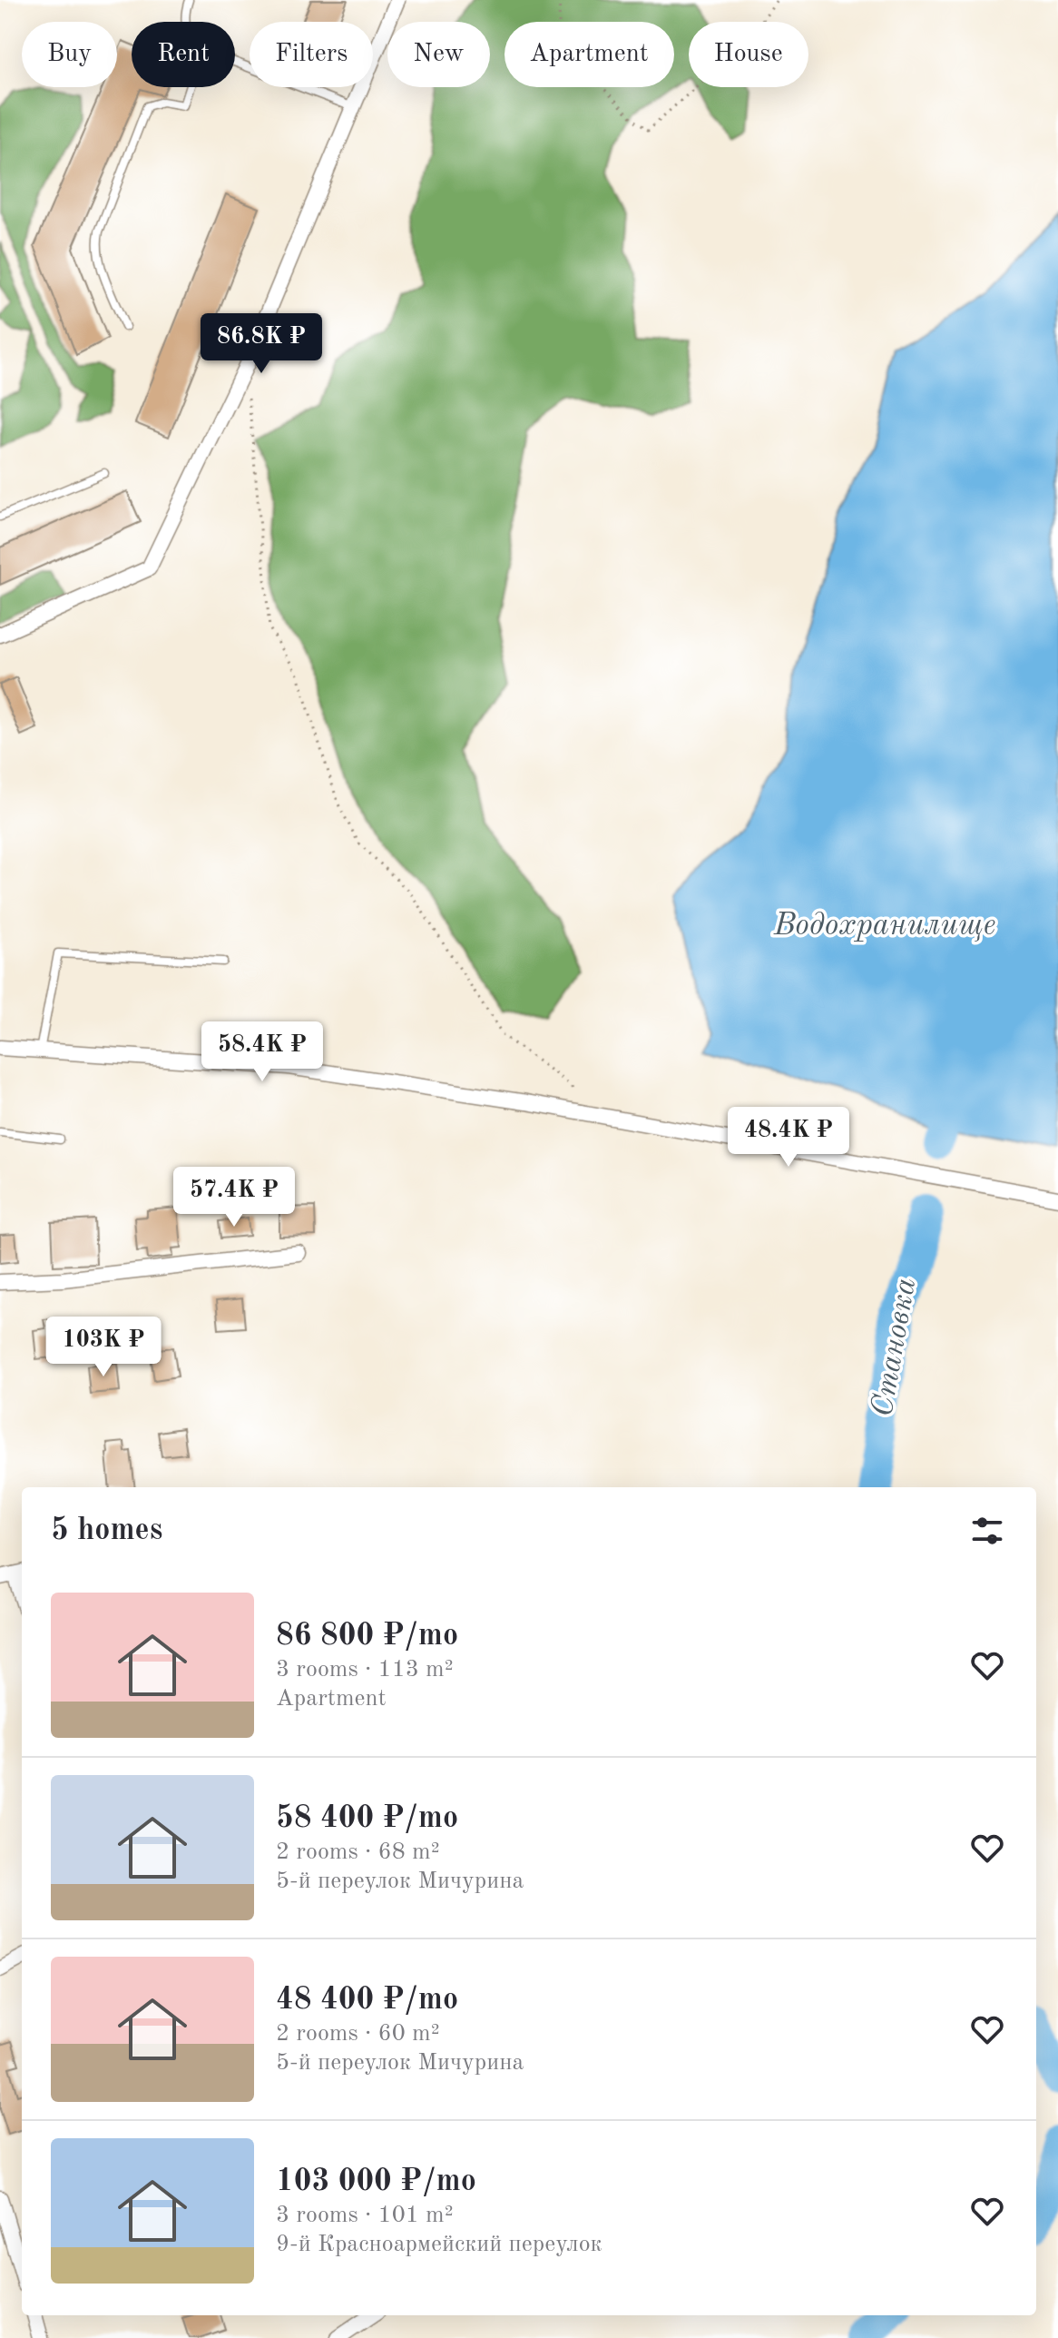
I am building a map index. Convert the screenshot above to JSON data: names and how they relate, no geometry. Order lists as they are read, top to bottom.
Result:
{
  "water": ["Водохранилище", "Становка"],
  "page": {
    "chip": [
      "Buy",
      "Rent",
      "Filters",
      "New",
      "Apartment",
      "House"
    ],
    "price": [
      "86.8K ₽",
      "58.4K ₽",
      "48.4K ₽",
      "57.4K ₽",
      "103K ₽"
    ],
    "heading": "5 homes",
    "list": [
      {
        "name": "86 800 ₽/mo",
        "note": "3 rooms · 113 m² · Apartment"
      },
      {
        "name": "58 400 ₽/mo",
        "note": "2 rooms · 68 m² · 5-й переулок Мичурина"
      },
      {
        "name": "48 400 ₽/mo",
        "note": "2 rooms · 60 m² · 5-й переулок Мичурина"
      },
      {
        "name": "103 000 ₽/mo",
        "note": "3 rooms · 101 m² · 9-й Красноармейский переулок"
      }
    ]
  }
}
